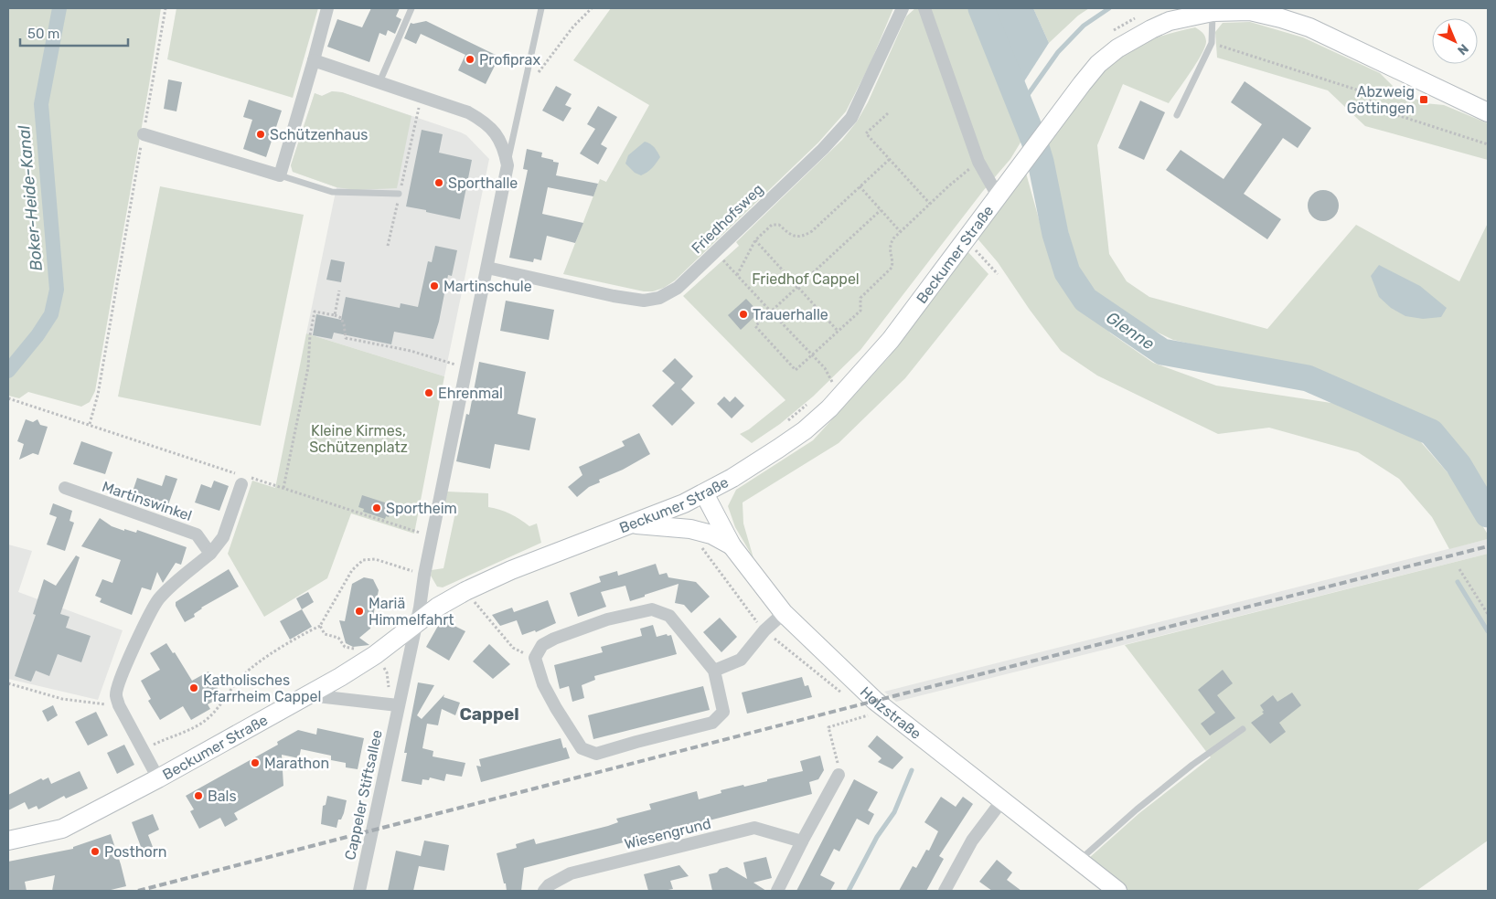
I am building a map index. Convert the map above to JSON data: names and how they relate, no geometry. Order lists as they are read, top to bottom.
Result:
{
  "streets": {
    "main road": ["Beckumer Straße", "Holzstraße"],
    "street": [
      "Friedhofsweg",
      "Martinswinkel",
      "Cappeler Stiftsallee",
      "Wiesengrund"
    ]
  },
  "crossings": [
    ["Friedhofsweg", "Cappeler Stiftsallee"],
    ["Beckumer Straße", "Holzstraße"],
    ["Beckumer Straße", "Cappeler Stiftsallee"]
  ],
  "districts": ["Cappel"],
  "water": ["Boker-Heide-Kanal", "Glenne"],
  "parks": ["Friedhof Cappel", "Kleine Kirmes, Schützenplatz"],
  "places": {
    "other": [
      "Profiprax",
      "Schützenhaus",
      "Sporthalle",
      "Martinschule",
      "Trauerhalle",
      "Ehrenmal",
      "Sportheim",
      "Mariä Himmelfahrt",
      "Katholisches Pfarrheim Cappel",
      "Marathon",
      "Bals",
      "Posthorn"
    ],
    "transit": ["Abzweig Göttingen"]
  },
  "scale_bar": "50 m",
  "north": "bottom right"
}
